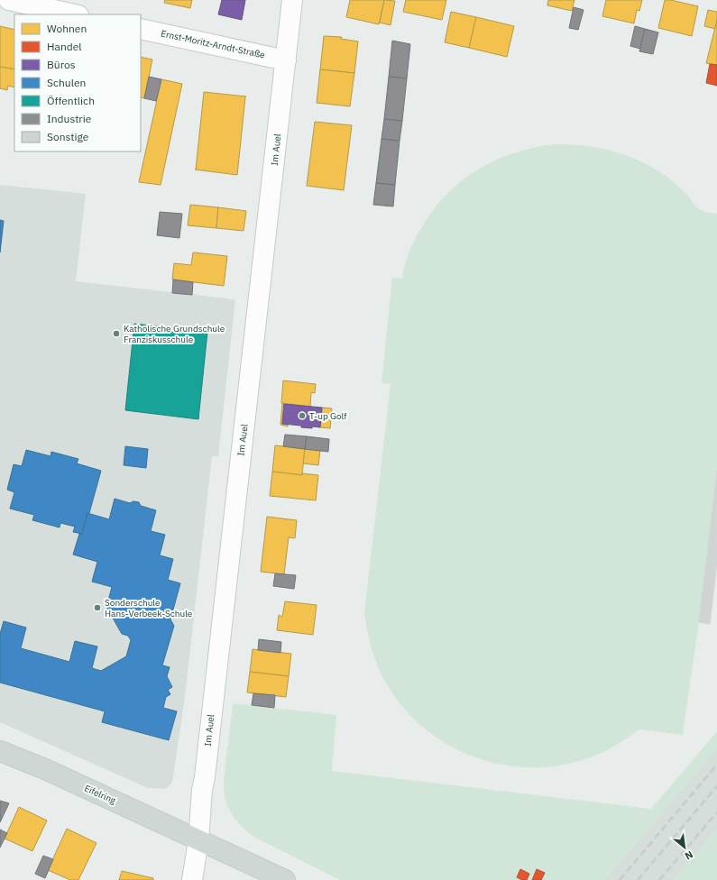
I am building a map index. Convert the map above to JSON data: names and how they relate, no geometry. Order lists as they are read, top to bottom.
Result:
{
  "streets": {
    "main road": ["Eifelring"],
    "street": ["Ernst-Moritz-Arndt-Straße", "Im Auel"]
  },
  "crossings": [
    ["Ernst-Moritz-Arndt-Straße", "Im Auel"],
    ["Im Auel", "Eifelring"]
  ],
  "places": ["Katholische Grundschule Franziskusschule", "T-up Golf", "Sonderschule Hans-Verbeek-Schule"],
  "legend": [
    "Wohnen",
    "Handel",
    "Büros",
    "Schulen",
    "Öffentlich",
    "Industrie",
    "Sonstige"
  ],
  "north": "bottom right"
}
